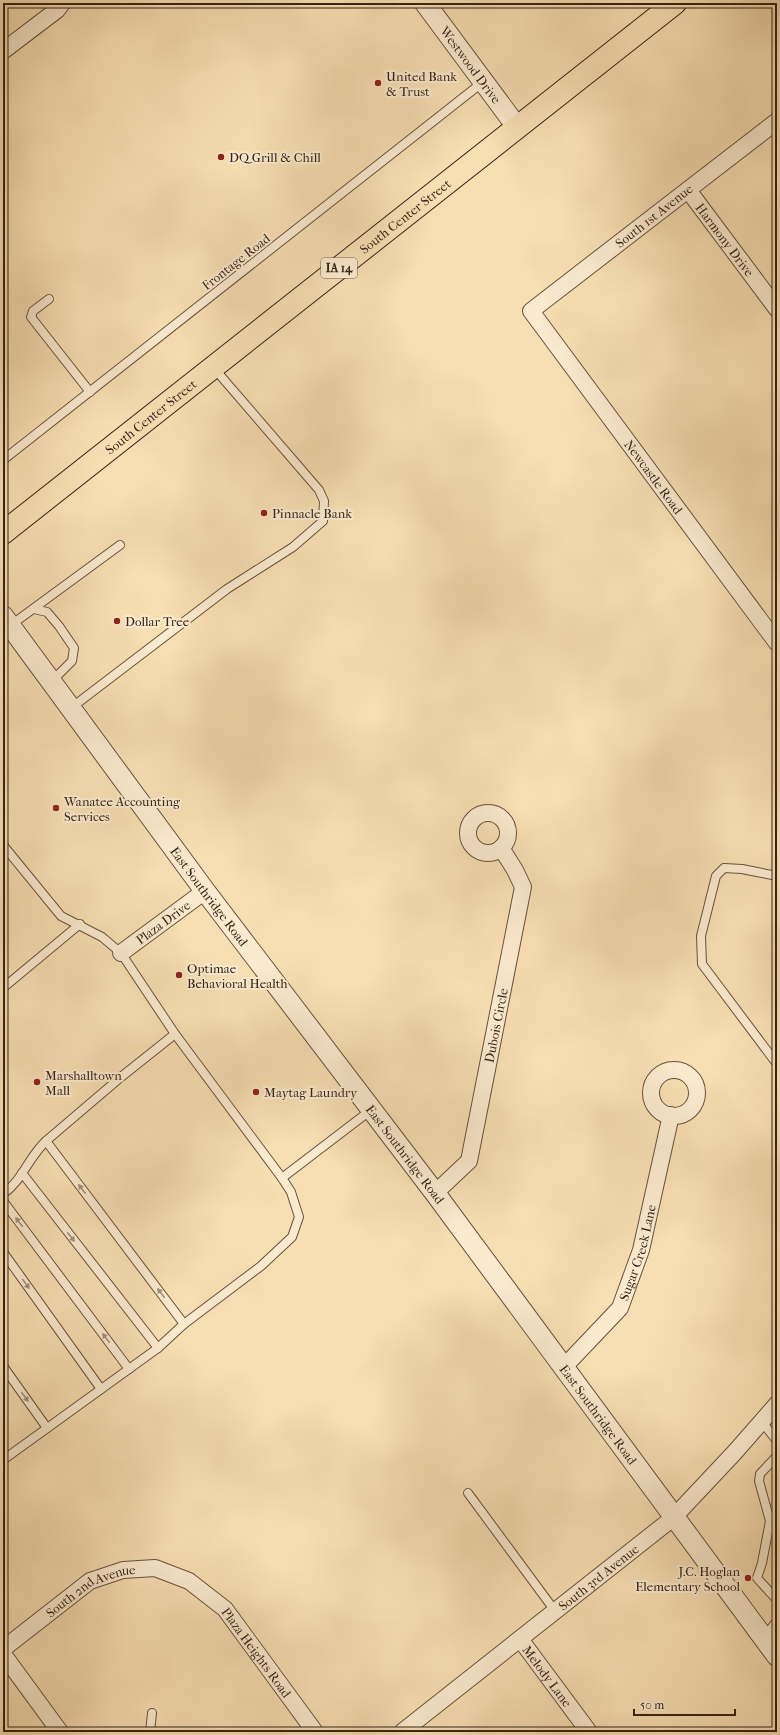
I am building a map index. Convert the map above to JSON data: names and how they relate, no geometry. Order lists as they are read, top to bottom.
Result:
{
  "streets": {
    "main road": ["South Center Street", "IA 14"],
    "street": [
      "Westwood Drive",
      "South 1st Avenue",
      "Harmony Drive",
      "Newcastle Road",
      "East Southridge Road",
      "Plaza Drive",
      "Dubois Circle",
      "Sugar Creek Lane",
      "South 3rd Avenue",
      "South 2nd Avenue",
      "Plaza Heights Road",
      "Melody Lane"
    ],
    "lane": ["Frontage Road"]
  },
  "crossings": [
    ["Westwood Drive", "South Center Street"],
    ["Westwood Drive", "Frontage Road"],
    ["South 1st Avenue", "Harmony Drive"],
    ["South 1st Avenue", "Newcastle Road"],
    ["East Southridge Road", "Plaza Drive"],
    ["East Southridge Road", "Dubois Circle"],
    ["East Southridge Road", "Sugar Creek Lane"],
    ["East Southridge Road", "South 3rd Avenue"],
    ["South 3rd Avenue", "Melody Lane"],
    ["South 2nd Avenue", "Plaza Heights Road"]
  ],
  "places": [
    "United Bank & Trust",
    "DQ Grill & Chill",
    "Pinnacle Bank",
    "Dollar Tree",
    "Wanatee Accounting Services",
    "Optimae Behavioral Health",
    "Marshalltown Mall",
    "Maytag Laundry",
    "J.C. Hoglan Elementary School"
  ],
  "scale_bar": "50 m"
}
